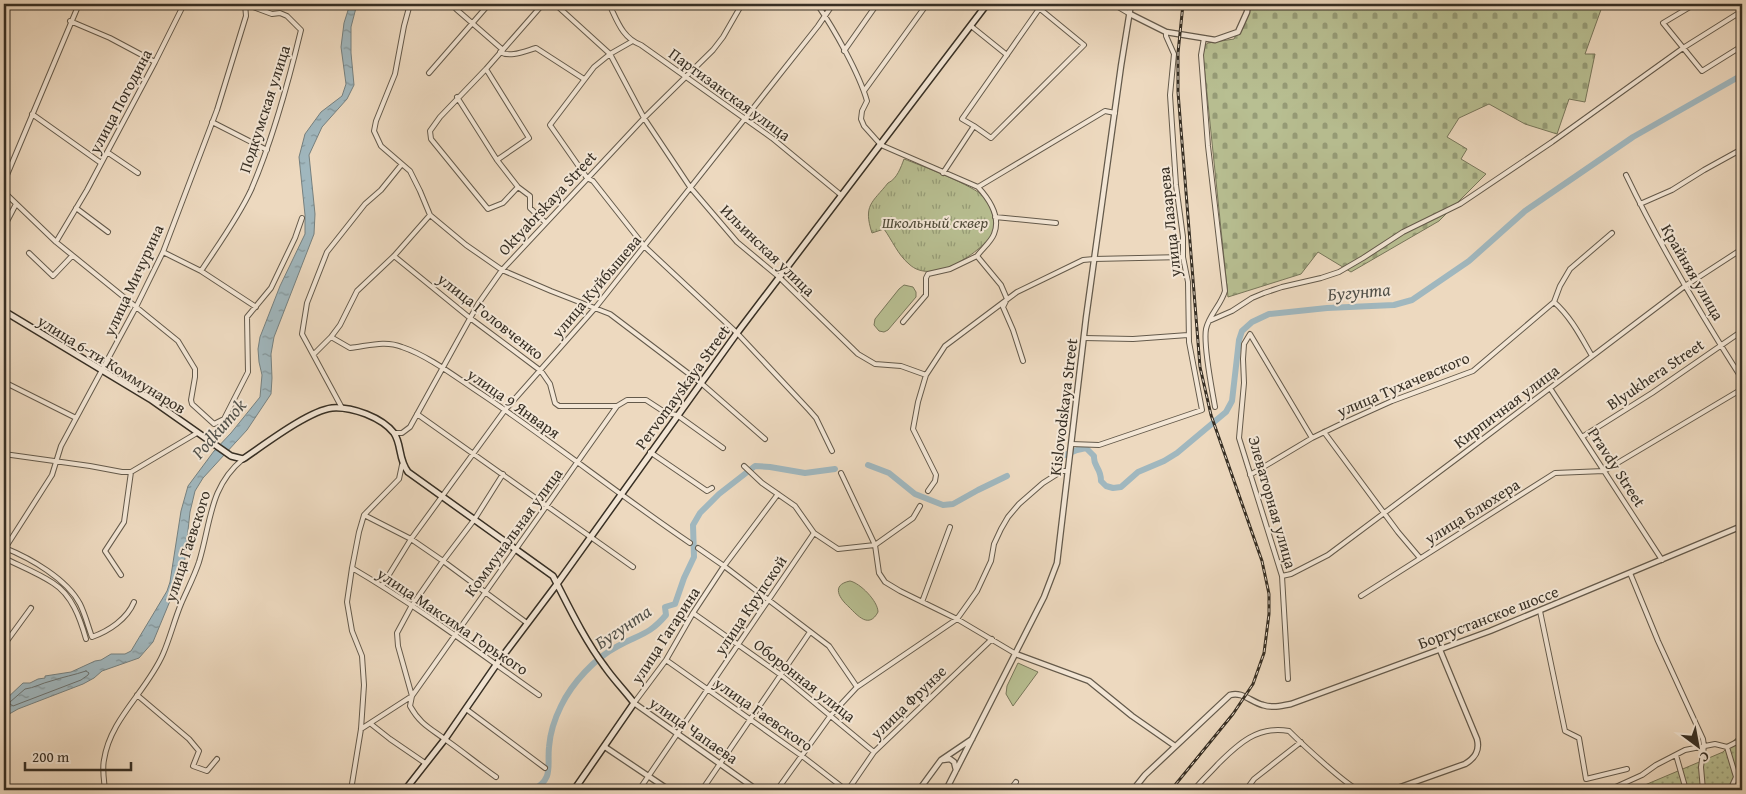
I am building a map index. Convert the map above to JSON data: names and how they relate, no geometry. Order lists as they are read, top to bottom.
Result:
{
  "streets": {
    "main road": [
      "улица 6-ти Коммунаров",
      "Pervomayskaya Street",
      "улица Гаевского",
      "улица Гагарина",
      "улица Чапаева"
    ],
    "street": [
      "Партизанская улица",
      "улица Погодина",
      "Подкумская улица",
      "Oktyabrskaya Street",
      "улица Лазарева",
      "Ильинская улица",
      "Крайняя улица",
      "улица Мичурина",
      "улица Куйбышева",
      "улица Головченко",
      "Blyukhera Street",
      "улица Тухачевского",
      "улица 9 Января",
      "Кирпичная улица",
      "Kislovodskaya Street",
      "Pravdy Street",
      "Элеваторная улица",
      "улица Блюхера",
      "Коммунальная улица",
      "улица Крупской",
      "Боргустанское шоссе",
      "улица Максима Горького",
      "Оборонная улица",
      "улица Фрунзе"
    ]
  },
  "crossings": [
    ["Партизанская улица", "Oktyabrskaya Street"],
    ["Партизанская улица", "улица Куйбышева"],
    ["Партизанская улица", "Pervomayskaya Street"],
    ["Подкумская улица", "улица Мичурина"],
    ["Oktyabrskaya Street", "Ильинская улица"],
    ["Oktyabrskaya Street", "улица Головченко"],
    ["Oktyabrskaya Street", "улица 9 Января"],
    ["Oktyabrskaya Street", "улица Гаевского"],
    ["улица Лазарева", "Kislovodskaya Street"],
    ["Ильинская улица", "улица Куйбышева"],
    ["Ильинская улица", "Pervomayskaya Street"],
    ["Крайняя улица", "Blyukhera Street"],
    ["Крайняя улица", "Кирпичная улица"],
    ["улица Мичурина", "улица 6-ти Коммунаров"],
    ["улица Куйбышева", "улица Головченко"],
    ["улица Куйбышева", "улица 9 Января"],
    ["улица Куйбышева", "улица Максима Горького"],
    ["улица Головченко", "Pervomayskaya Street"],
    ["улица Головченко", "Коммунальная улица"],
    ["улица 6-ти Коммунаров", "улица Гаевского"],
    ["Blyukhera Street", "Pravdy Street"],
    ["улица Тухачевского", "Элеваторная улица"],
    ["Pervomayskaya Street", "улица 9 Января"],
    ["Pervomayskaya Street", "улица Максима Горького"],
    ["Pervomayskaya Street", "улица Чапаева"],
    ["улица 9 Января", "Коммунальная улица"],
    ["Кирпичная улица", "Pravdy Street"],
    ["Кирпичная улица", "Элеваторная улица"],
    ["Pravdy Street", "улица Блюхера"],
    ["Pravdy Street", "Боргустанское шоссе"],
    ["Коммунальная улица", "улица Максима Горького"],
    ["улица Гаевского", "улица Крупской"],
    ["улица Гаевского", "улица Гагарина"],
    ["улица Гаевского", "улица Фрунзе"],
    ["улица Крупской", "Оборонная улица"],
    ["улица Крупской", "улица Чапаева"],
    ["улица Гагарина", "Оборонная улица"],
    ["улица Гагарина", "улица Чапаева"],
    ["Оборонная улица", "улица Фрунзе"]
  ],
  "water": ["Бугунта", "Podkumok"],
  "parks": ["Школьный сквер"],
  "scale_bar": "200 m",
  "north": "bottom right"
}
